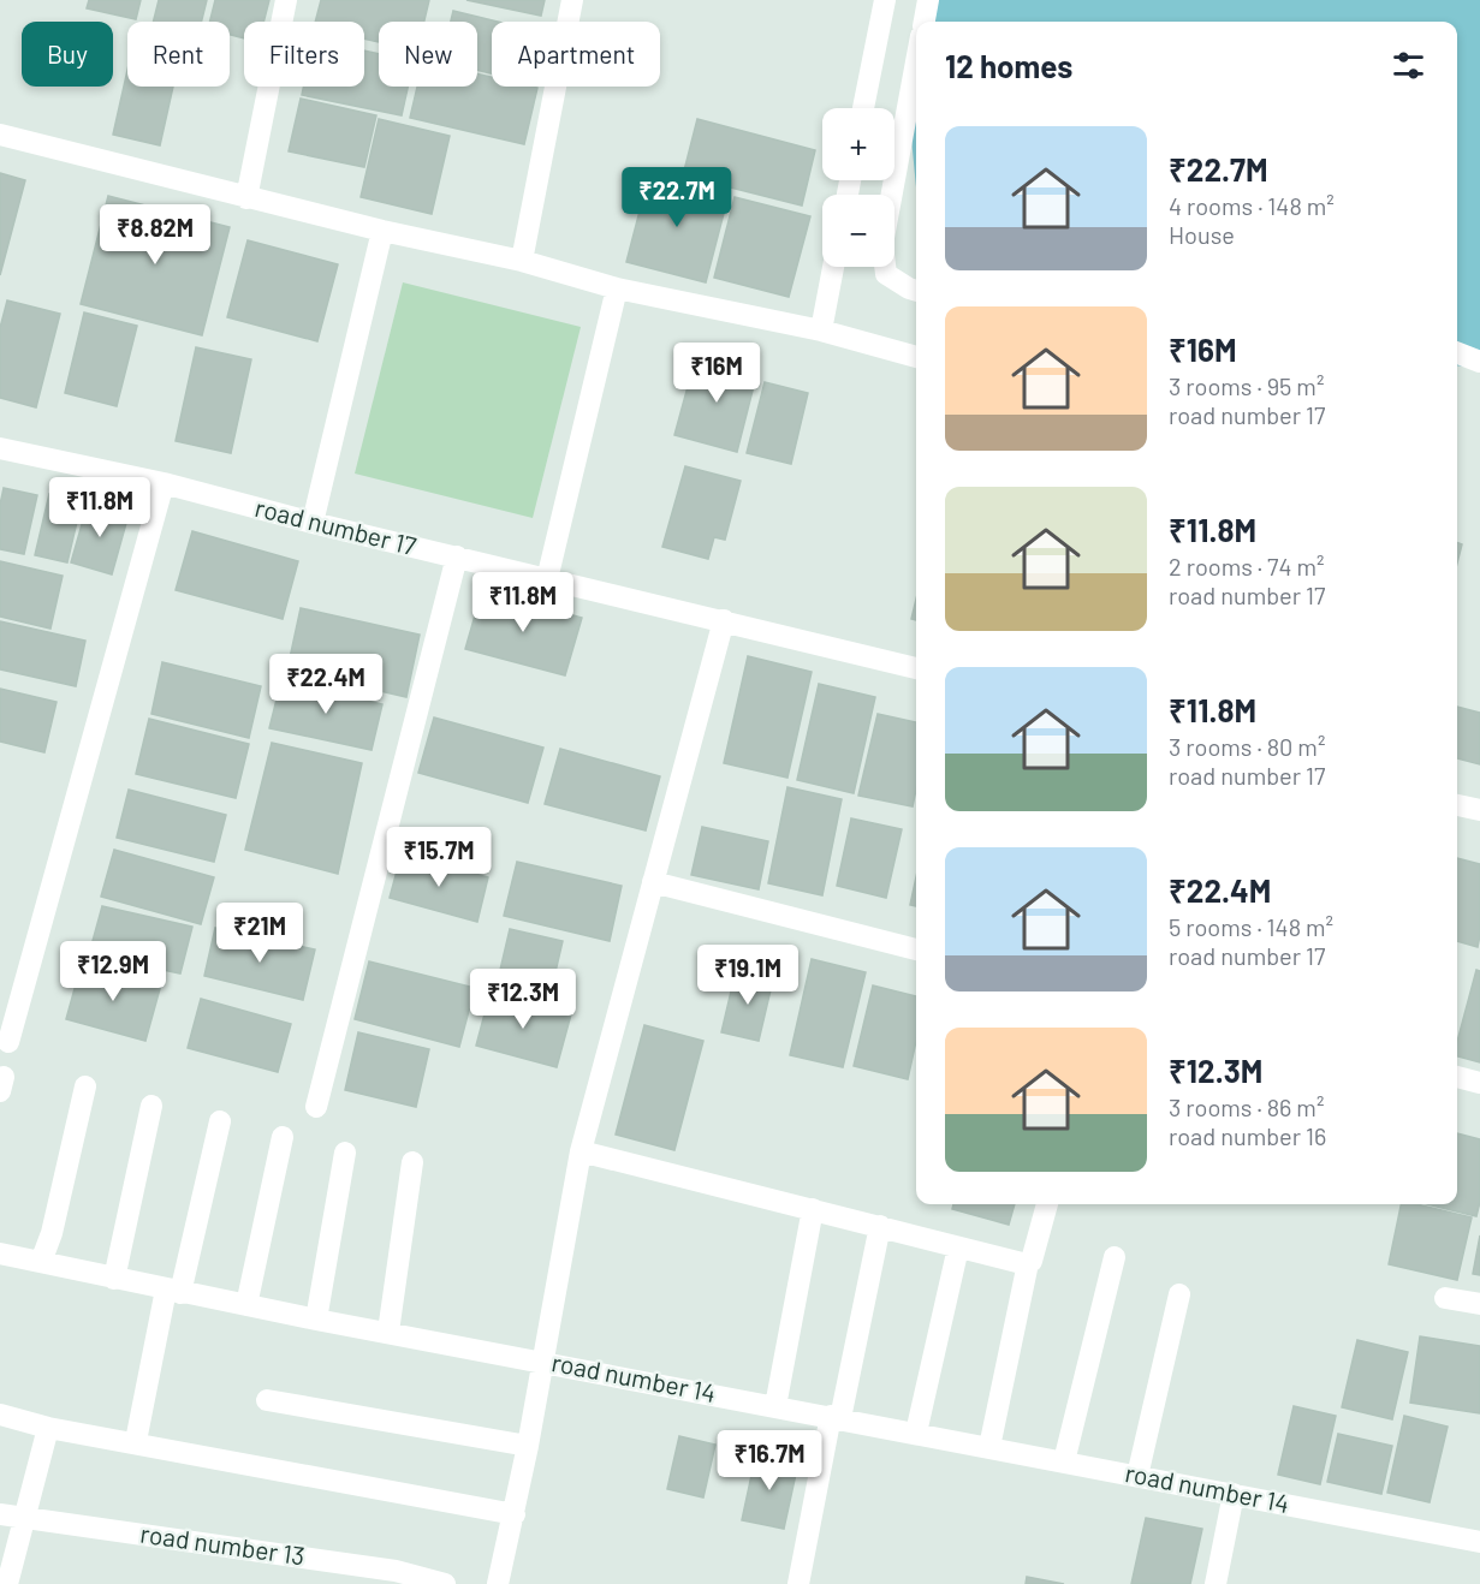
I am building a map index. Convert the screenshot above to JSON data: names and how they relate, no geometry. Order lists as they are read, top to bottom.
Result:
{
  "streets": {
    "street": ["road number 17", "road number 14", "road number 13"]
  },
  "page": {
    "chip": [
      "Buy",
      "Rent",
      "Filters",
      "New",
      "Apartment"
    ],
    "heading": "12 homes",
    "map_buttons": ["+", "−"],
    "list": [
      {
        "name": "₹22.7M",
        "note": "4 rooms · 148 m² · House"
      },
      {
        "name": "₹16M",
        "note": "3 rooms · 95 m² · road number 17"
      },
      {
        "name": "₹11.8M",
        "note": "2 rooms · 74 m² · road number 17"
      },
      {
        "name": "₹11.8M",
        "note": "3 rooms · 80 m² · road number 17"
      },
      {
        "name": "₹22.4M",
        "note": "5 rooms · 148 m² · road number 17"
      },
      {
        "name": "₹12.3M",
        "note": "3 rooms · 86 m² · road number 16"
      }
    ],
    "price": [
      "₹22.7M",
      "₹8.82M",
      "₹16M",
      "₹11.8M",
      "₹11.8M",
      "₹22.4M",
      "₹15.7M",
      "₹21M",
      "₹12.9M",
      "₹19.1M",
      "₹12.3M",
      "₹16.7M"
    ]
  }
}
